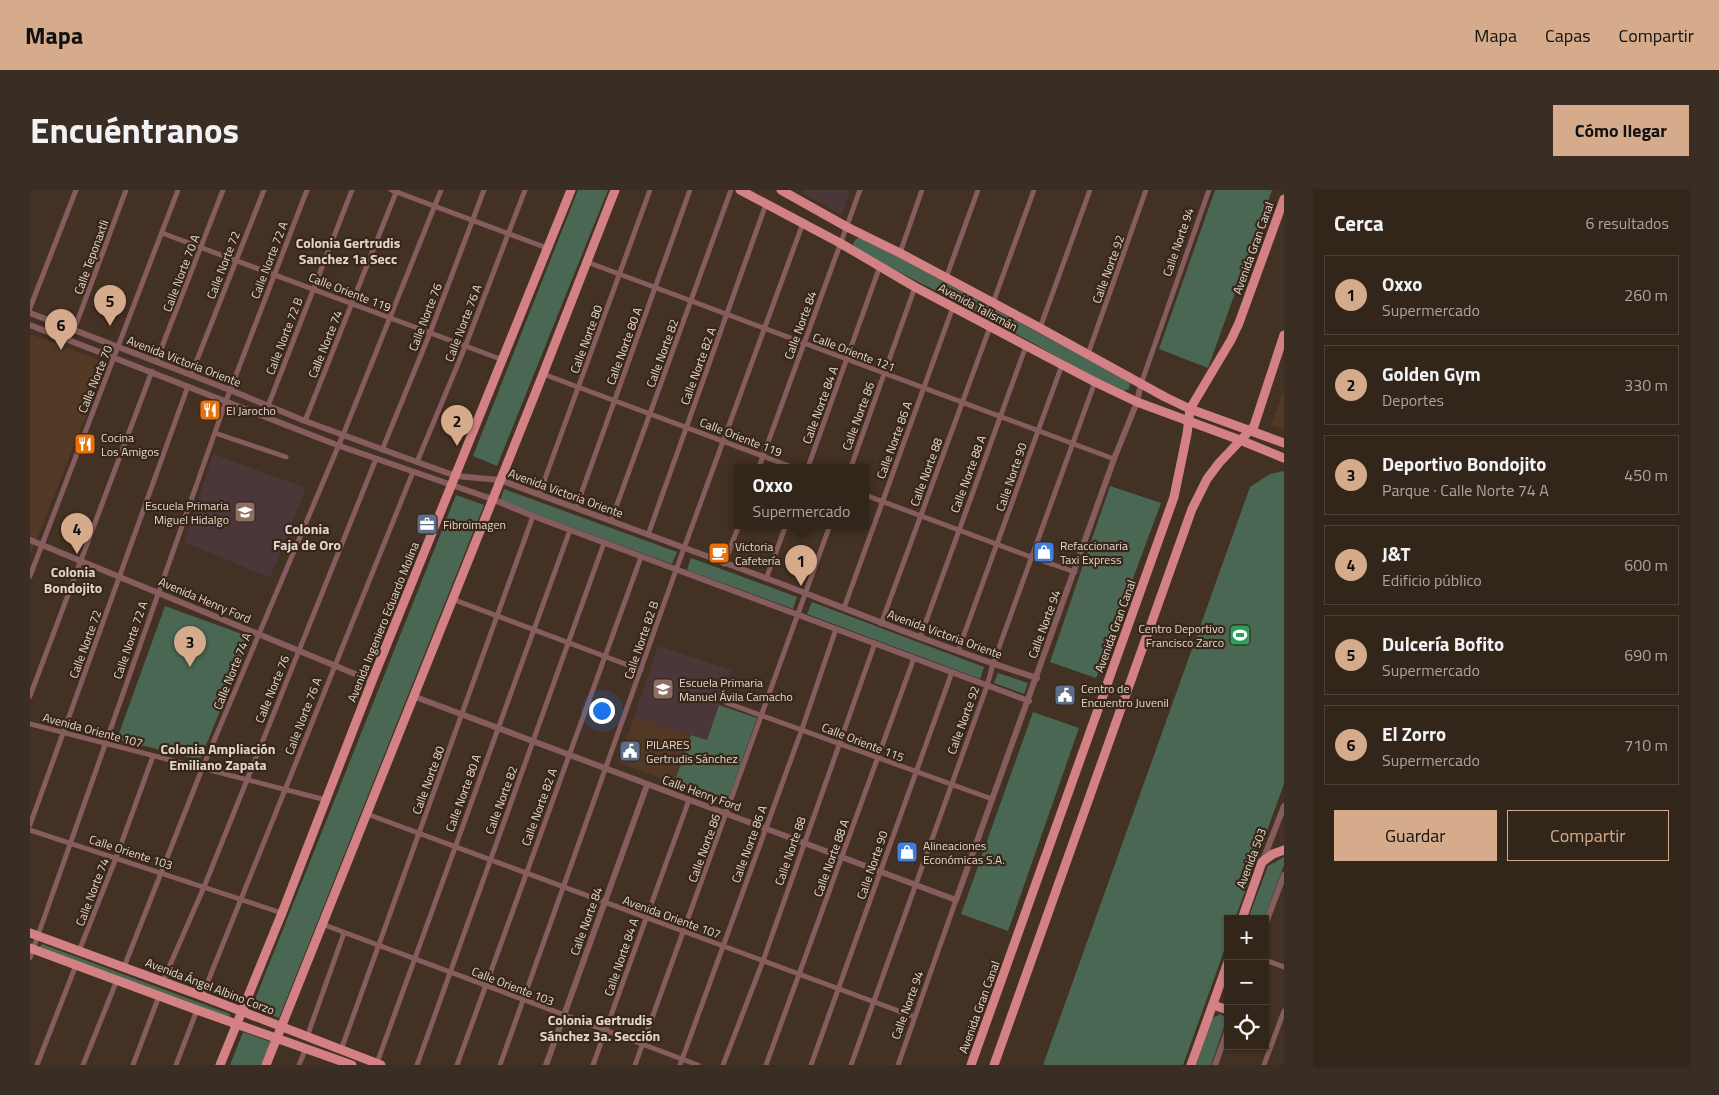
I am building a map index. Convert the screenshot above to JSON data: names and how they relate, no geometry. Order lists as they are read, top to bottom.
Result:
{
  "streets": {
    "main road": [
      "Avenida Gran Canal",
      "Avenida Talismán",
      "Avenida Ingeniero Eduardo Molina",
      "Avenida 503",
      "Avenida Ángel Albino Corzo"
    ],
    "street": [
      "Calle Norte 94",
      "Calle Teponaxtli",
      "Calle Norte 72 A",
      "Calle Norte 72",
      "Calle Norte 92",
      "Calle Norte 70 A",
      "Calle Oriente 119",
      "Calle Norte 76",
      "Calle Norte 76 A",
      "Calle Norte 84",
      "Calle Norte 72 B",
      "Calle Norte 80",
      "Calle Norte 74",
      "Calle Norte 80 A",
      "Calle Oriente 121",
      "Calle Norte 82",
      "Avenida Victoria Oriente",
      "Calle Norte 82 A",
      "Calle Norte 70",
      "Calle Norte 84 A",
      "Calle Norte 86",
      "Calle Norte 86 A",
      "Calle Norte 88",
      "Calle Norte 88 A",
      "Calle Norte 90",
      "Avenida Henry Ford",
      "Calle Norte 82 B",
      "Calle Norte 74 A",
      "Avenida Oriente 107",
      "Calle Oriente 115",
      "Calle Henry Ford",
      "Calle Oriente 103"
    ]
  },
  "crossings": [
    ["Calle Norte 94", "Avenida Talismán"],
    ["Calle Norte 94", "Calle Oriente 121"],
    ["Calle Norte 94", "Avenida Victoria Oriente"],
    ["Calle Norte 94", "Avenida Oriente 107"],
    ["Calle Norte 94", "Calle Oriente 115"],
    ["Calle Norte 94", "Calle Henry Ford"],
    ["Avenida Gran Canal", "Avenida Talismán"],
    ["Calle Teponaxtli", "Avenida Victoria Oriente"],
    ["Calle Norte 72 A", "Calle Oriente 119"],
    ["Calle Norte 72 A", "Avenida Victoria Oriente"],
    ["Calle Norte 72 A", "Avenida Henry Ford"],
    ["Calle Norte 72 A", "Avenida Oriente 107"],
    ["Calle Norte 72 A", "Calle Oriente 103"],
    ["Calle Norte 72 A", "Avenida Ángel Albino Corzo"],
    ["Calle Norte 72", "Calle Oriente 119"],
    ["Calle Norte 72", "Avenida Victoria Oriente"],
    ["Calle Norte 72", "Avenida Henry Ford"],
    ["Calle Norte 72", "Avenida Oriente 107"],
    ["Calle Norte 92", "Avenida Talismán"],
    ["Calle Norte 92", "Calle Oriente 121"],
    ["Calle Norte 92", "Avenida Victoria Oriente"],
    ["Calle Norte 92", "Avenida Oriente 107"],
    ["Calle Norte 92", "Calle Oriente 115"],
    ["Calle Norte 92", "Calle Henry Ford"],
    ["Calle Norte 70 A", "Calle Oriente 119"],
    ["Calle Norte 70 A", "Avenida Victoria Oriente"],
    ["Calle Oriente 119", "Calle Norte 76"],
    ["Calle Oriente 119", "Calle Norte 76 A"],
    ["Calle Oriente 119", "Calle Norte 84"],
    ["Calle Oriente 119", "Calle Norte 72 B"],
    ["Calle Oriente 119", "Calle Norte 80"],
    ["Calle Oriente 119", "Calle Norte 74"],
    ["Calle Oriente 119", "Calle Norte 80 A"],
    ["Calle Oriente 119", "Calle Norte 82"],
    ["Calle Oriente 119", "Calle Norte 82 A"],
    ["Calle Oriente 119", "Calle Norte 70"],
    ["Calle Oriente 119", "Avenida Ingeniero Eduardo Molina"],
    ["Calle Oriente 119", "Calle Norte 82 B"],
    ["Calle Oriente 119", "Calle Norte 74 A"],
    ["Avenida Talismán", "Calle Norte 84"],
    ["Avenida Talismán", "Calle Norte 82 A"],
    ["Avenida Talismán", "Calle Norte 84 A"],
    ["Avenida Talismán", "Calle Norte 86"],
    ["Avenida Talismán", "Calle Norte 86 A"],
    ["Avenida Talismán", "Calle Norte 88"],
    ["Avenida Talismán", "Calle Norte 88 A"],
    ["Avenida Talismán", "Calle Norte 90"],
    ["Avenida Talismán", "Calle Norte 82 B"],
    ["Calle Norte 76", "Avenida Victoria Oriente"],
    ["Calle Norte 76", "Avenida Henry Ford"],
    ["Calle Norte 76", "Avenida Oriente 107"],
    ["Calle Norte 76", "Calle Oriente 103"],
    ["Calle Norte 76", "Avenida Ángel Albino Corzo"],
    ["Calle Norte 76 A", "Avenida Victoria Oriente"],
    ["Calle Norte 76 A", "Avenida Henry Ford"],
    ["Calle Norte 76 A", "Avenida Oriente 107"],
    ["Calle Norte 76 A", "Calle Oriente 103"],
    ["Calle Norte 76 A", "Avenida Ángel Albino Corzo"],
    ["Calle Norte 84", "Calle Oriente 121"],
    ["Calle Norte 84", "Avenida Oriente 107"],
    ["Calle Norte 84", "Calle Henry Ford"],
    ["Calle Norte 84", "Calle Oriente 103"],
    ["Calle Norte 72 B", "Avenida Victoria Oriente"],
    ["Calle Norte 80", "Calle Oriente 121"],
    ["Calle Norte 80", "Avenida Victoria Oriente"],
    ["Calle Norte 80", "Avenida Oriente 107"],
    ["Calle Norte 80", "Calle Henry Ford"],
    ["Calle Norte 80", "Calle Oriente 103"],
    ["Calle Norte 80", "Avenida Ángel Albino Corzo"],
    ["Calle Norte 74", "Avenida Victoria Oriente"],
    ["Calle Norte 74", "Avenida Oriente 107"],
    ["Calle Norte 74", "Calle Oriente 103"],
    ["Calle Norte 74", "Avenida Ángel Albino Corzo"],
    ["Calle Norte 80 A", "Calle Oriente 121"],
    ["Calle Norte 80 A", "Avenida Victoria Oriente"],
    ["Calle Norte 80 A", "Avenida Oriente 107"],
    ["Calle Norte 80 A", "Calle Henry Ford"],
    ["Calle Norte 80 A", "Calle Oriente 103"],
    ["Calle Norte 80 A", "Avenida Ángel Albino Corzo"],
    ["Calle Oriente 121", "Calle Norte 82"],
    ["Calle Oriente 121", "Calle Norte 82 A"],
    ["Calle Oriente 121", "Calle Norte 84 A"],
    ["Calle Oriente 121", "Calle Norte 86"],
    ["Calle Oriente 121", "Calle Norte 86 A"],
    ["Calle Oriente 121", "Calle Norte 88"],
    ["Calle Oriente 121", "Calle Norte 88 A"],
    ["Calle Oriente 121", "Calle Norte 90"],
    ["Calle Oriente 121", "Calle Norte 82 B"],
    ["Calle Norte 82", "Avenida Victoria Oriente"],
    ["Calle Norte 82", "Avenida Oriente 107"],
    ["Calle Norte 82", "Calle Henry Ford"],
    ["Calle Norte 82", "Calle Oriente 103"],
    ["Avenida Victoria Oriente", "Calle Norte 82 A"],
    ["Avenida Victoria Oriente", "Calle Norte 70"],
    ["Avenida Victoria Oriente", "Calle Norte 86"],
    ["Avenida Victoria Oriente", "Calle Norte 86 A"],
    ["Avenida Victoria Oriente", "Calle Norte 88"],
    ["Avenida Victoria Oriente", "Calle Norte 88 A"],
    ["Avenida Victoria Oriente", "Calle Norte 90"],
    ["Avenida Victoria Oriente", "Avenida Ingeniero Eduardo Molina"],
    ["Avenida Victoria Oriente", "Calle Norte 82 B"],
    ["Avenida Victoria Oriente", "Calle Norte 74 A"],
    ["Calle Norte 82 A", "Avenida Oriente 107"],
    ["Calle Norte 82 A", "Calle Henry Ford"],
    ["Calle Norte 82 A", "Calle Oriente 103"],
    ["Calle Norte 70", "Avenida Henry Ford"],
    ["Calle Norte 84 A", "Avenida Oriente 107"],
    ["Calle Norte 84 A", "Calle Henry Ford"],
    ["Calle Norte 84 A", "Calle Oriente 103"],
    ["Calle Norte 86", "Avenida Oriente 107"],
    ["Calle Norte 86", "Calle Oriente 115"],
    ["Calle Norte 86", "Calle Henry Ford"],
    ["Calle Norte 86", "Calle Oriente 103"],
    ["Calle Norte 86 A", "Avenida Oriente 107"],
    ["Calle Norte 86 A", "Calle Oriente 115"],
    ["Calle Norte 86 A", "Calle Henry Ford"],
    ["Calle Norte 86 A", "Calle Oriente 103"],
    ["Calle Norte 88", "Avenida Oriente 107"],
    ["Calle Norte 88", "Calle Oriente 115"],
    ["Calle Norte 88", "Calle Henry Ford"],
    ["Calle Norte 88 A", "Avenida Oriente 107"],
    ["Calle Norte 88 A", "Calle Oriente 115"],
    ["Calle Norte 88 A", "Calle Henry Ford"],
    ["Calle Norte 90", "Avenida Oriente 107"],
    ["Calle Norte 90", "Calle Oriente 115"],
    ["Calle Norte 90", "Calle Henry Ford"],
    ["Avenida Henry Ford", "Avenida Ingeniero Eduardo Molina"],
    ["Avenida Henry Ford", "Calle Norte 74 A"],
    ["Avenida Ingeniero Eduardo Molina", "Avenida Oriente 107"],
    ["Avenida Ingeniero Eduardo Molina", "Calle Oriente 103"],
    ["Avenida Ingeniero Eduardo Molina", "Avenida Ángel Albino Corzo"],
    ["Calle Norte 82 B", "Avenida Oriente 107"],
    ["Calle Norte 82 B", "Calle Henry Ford"],
    ["Calle Norte 82 B", "Calle Oriente 103"],
    ["Calle Norte 74 A", "Avenida Oriente 107"],
    ["Calle Norte 74 A", "Calle Oriente 103"],
    ["Calle Norte 74 A", "Avenida Ángel Albino Corzo"]
  ],
  "districts": [
    "Colonia Gertrudis Sanchez 1a Secc",
    "Colonia Faja de Oro",
    "Colonia Bondojito",
    "Colonia Ampliación Emiliano Zapata",
    "Colonia Gertrudis Sánchez 3a. Sección"
  ],
  "places": {
    "restaurant": ["El Jarocho", "Cocina Los Amigos"],
    "school or university": ["Escuela Primaria Miguel Hidalgo", "Escuela Primaria Manuel Ávila Camacho"],
    "office": ["Fibroimagen"],
    "shop": ["Refaccionaria Taxi Express", "Alineaciones Económicas S.A."],
    "cafe": ["Victoria Cafetería"],
    "sports": ["Centro Deportivo Francisco Zarco"],
    "public building": ["Centro de Encuentro Juvenil", "PILARES Gertrudis Sánchez"]
  },
  "page": {
    "header": "Mapa",
    "nav": ["Mapa", "Capas", "Compartir"],
    "title": "Encuéntranos",
    "buttons": [
      "Cómo llegar",
      ["Guardar", "Compartir"]
    ],
    "heading": ["Cerca", "6 resultados"],
    "list": [
      {
        "mark": "1",
        "name": "Oxxo",
        "note": "Supermercado",
        "value": "260 m"
      },
      {
        "mark": "2",
        "name": "Golden Gym",
        "note": "Deportes",
        "value": "330 m"
      },
      {
        "mark": "3",
        "name": "Deportivo Bondojito",
        "note": "Parque · Calle Norte 74 A",
        "value": "450 m"
      },
      {
        "mark": "4",
        "name": "J&T",
        "note": "Edificio público",
        "value": "600 m"
      },
      {
        "mark": "5",
        "name": "Dulcería Bofito",
        "note": "Supermercado",
        "value": "690 m"
      },
      {
        "mark": "6",
        "name": "El Zorro",
        "note": "Supermercado",
        "value": "710 m"
      }
    ],
    "pins": [
      "5",
      "6",
      "2",
      "4",
      "1",
      "3"
    ],
    "popup": ["Oxxo", "Supermercado"],
    "map_buttons": ["+", "−"]
  }
}
